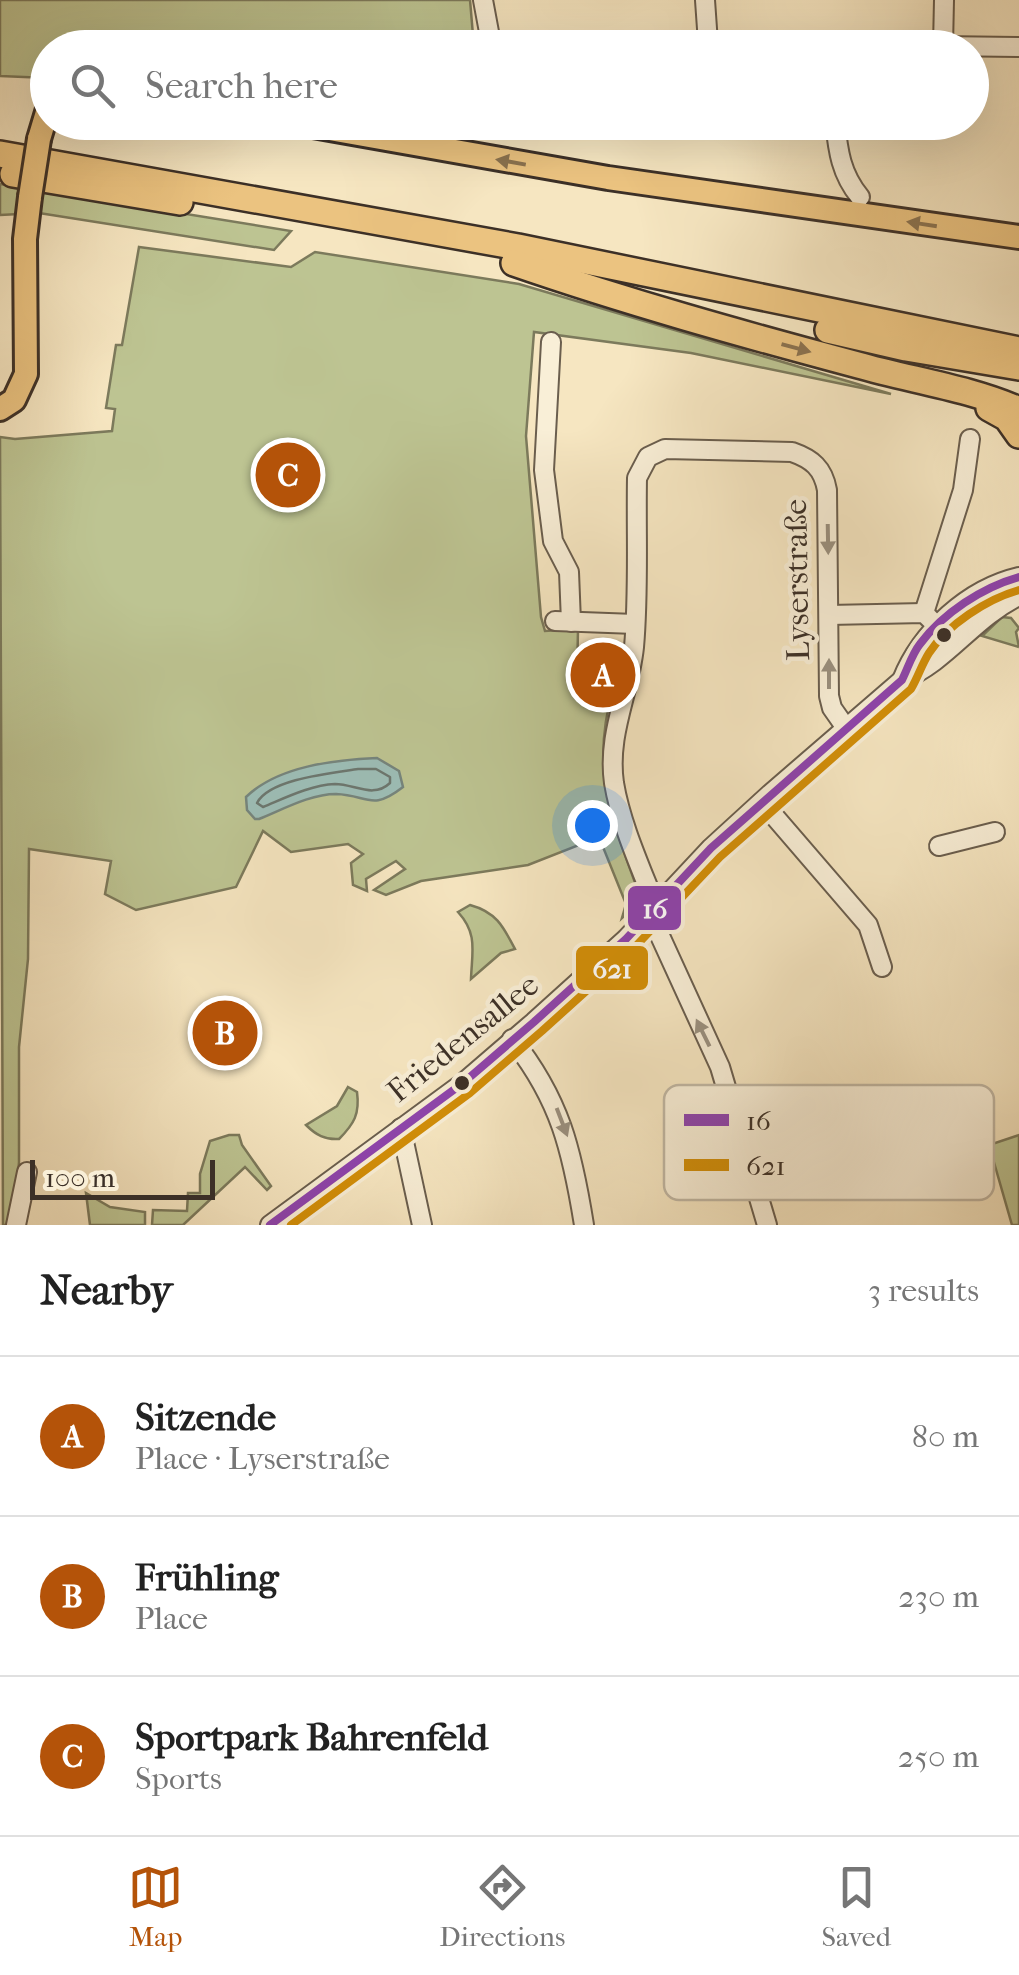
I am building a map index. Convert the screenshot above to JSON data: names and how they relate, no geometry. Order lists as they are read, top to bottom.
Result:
{
  "streets": {
    "street": ["Lyserstraße", "Friedensallee"]
  },
  "crossings": [
    ["Lyserstraße", "Friedensallee"]
  ],
  "lines": ["transit line 16", "transit line 621"],
  "legend": ["16", "621"],
  "scale_bar": "100 m",
  "page": {
    "search": "Search here",
    "pins": ["C", "A", "B"],
    "scale": "100 m",
    "heading": ["Nearby", "3 results"],
    "list": [
      {
        "mark": "A",
        "name": "Sitzende",
        "note": "Place · Lyserstraße",
        "value": "80 m"
      },
      {
        "mark": "B",
        "name": "Frühling",
        "note": "Place",
        "value": "230 m"
      },
      {
        "mark": "C",
        "name": "Sportpark Bahrenfeld",
        "note": "Sports",
        "value": "250 m"
      }
    ],
    "nav": ["Map", "Directions", "Saved"]
  }
}
